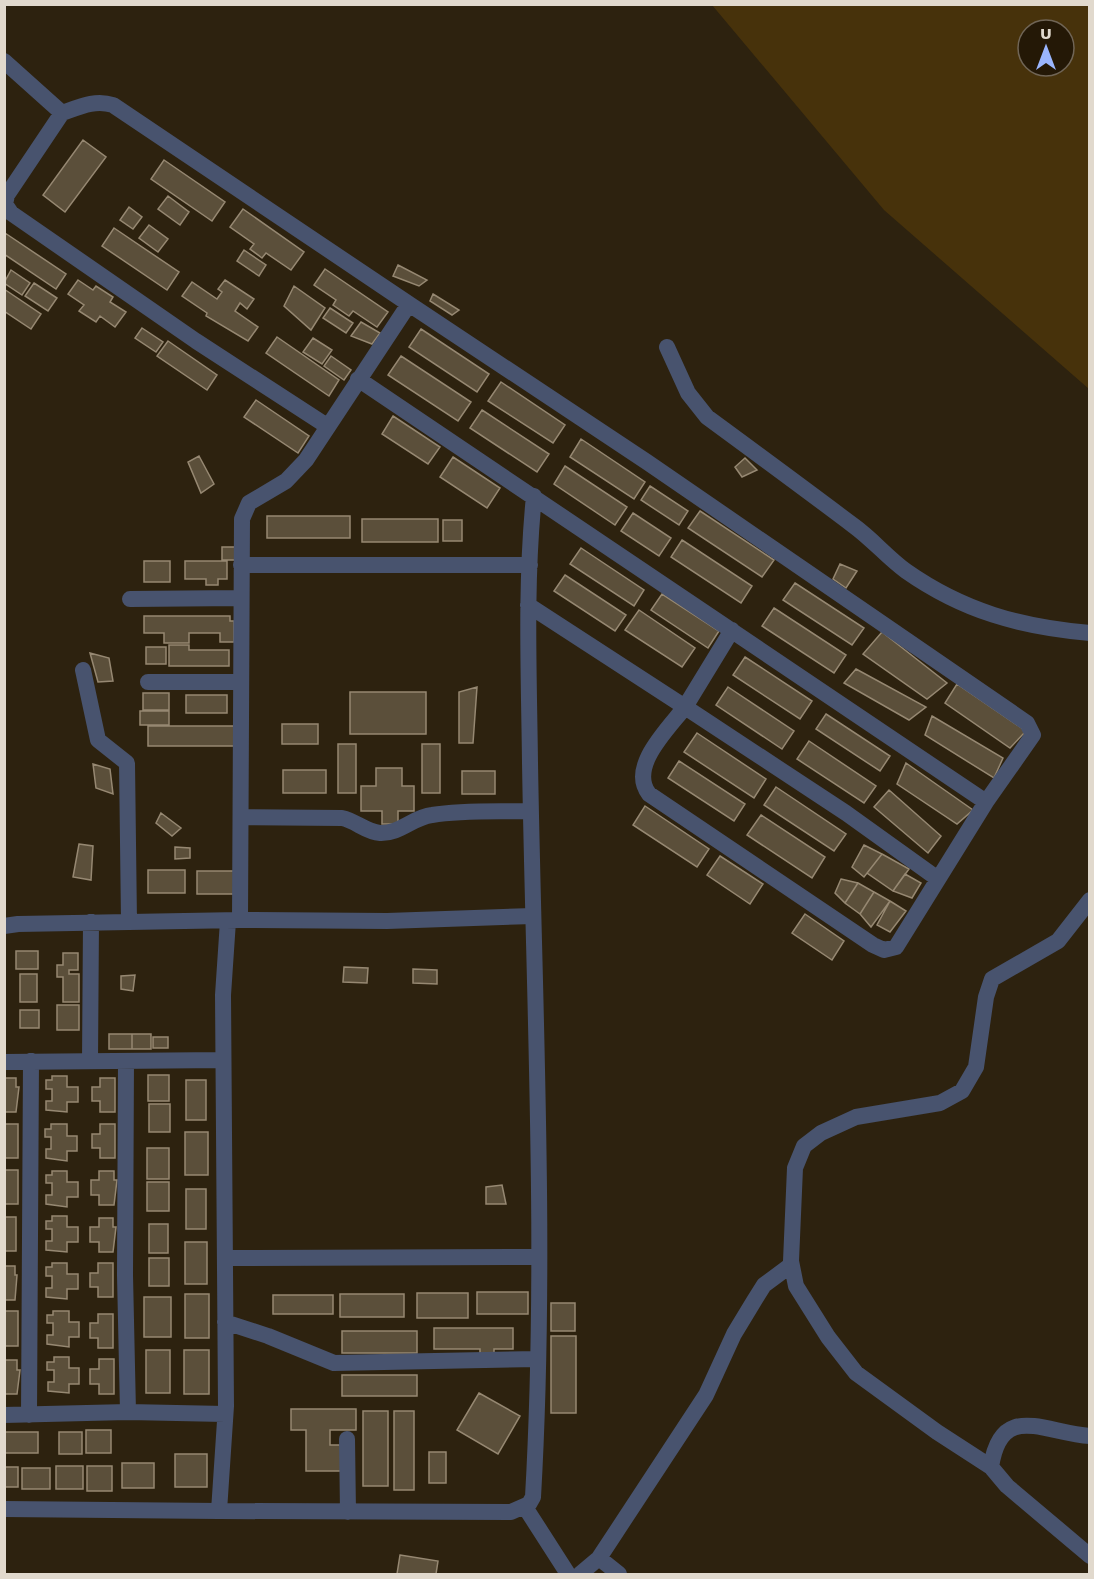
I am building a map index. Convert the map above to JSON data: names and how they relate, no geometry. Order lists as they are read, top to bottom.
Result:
{
  "north": "top"
}
